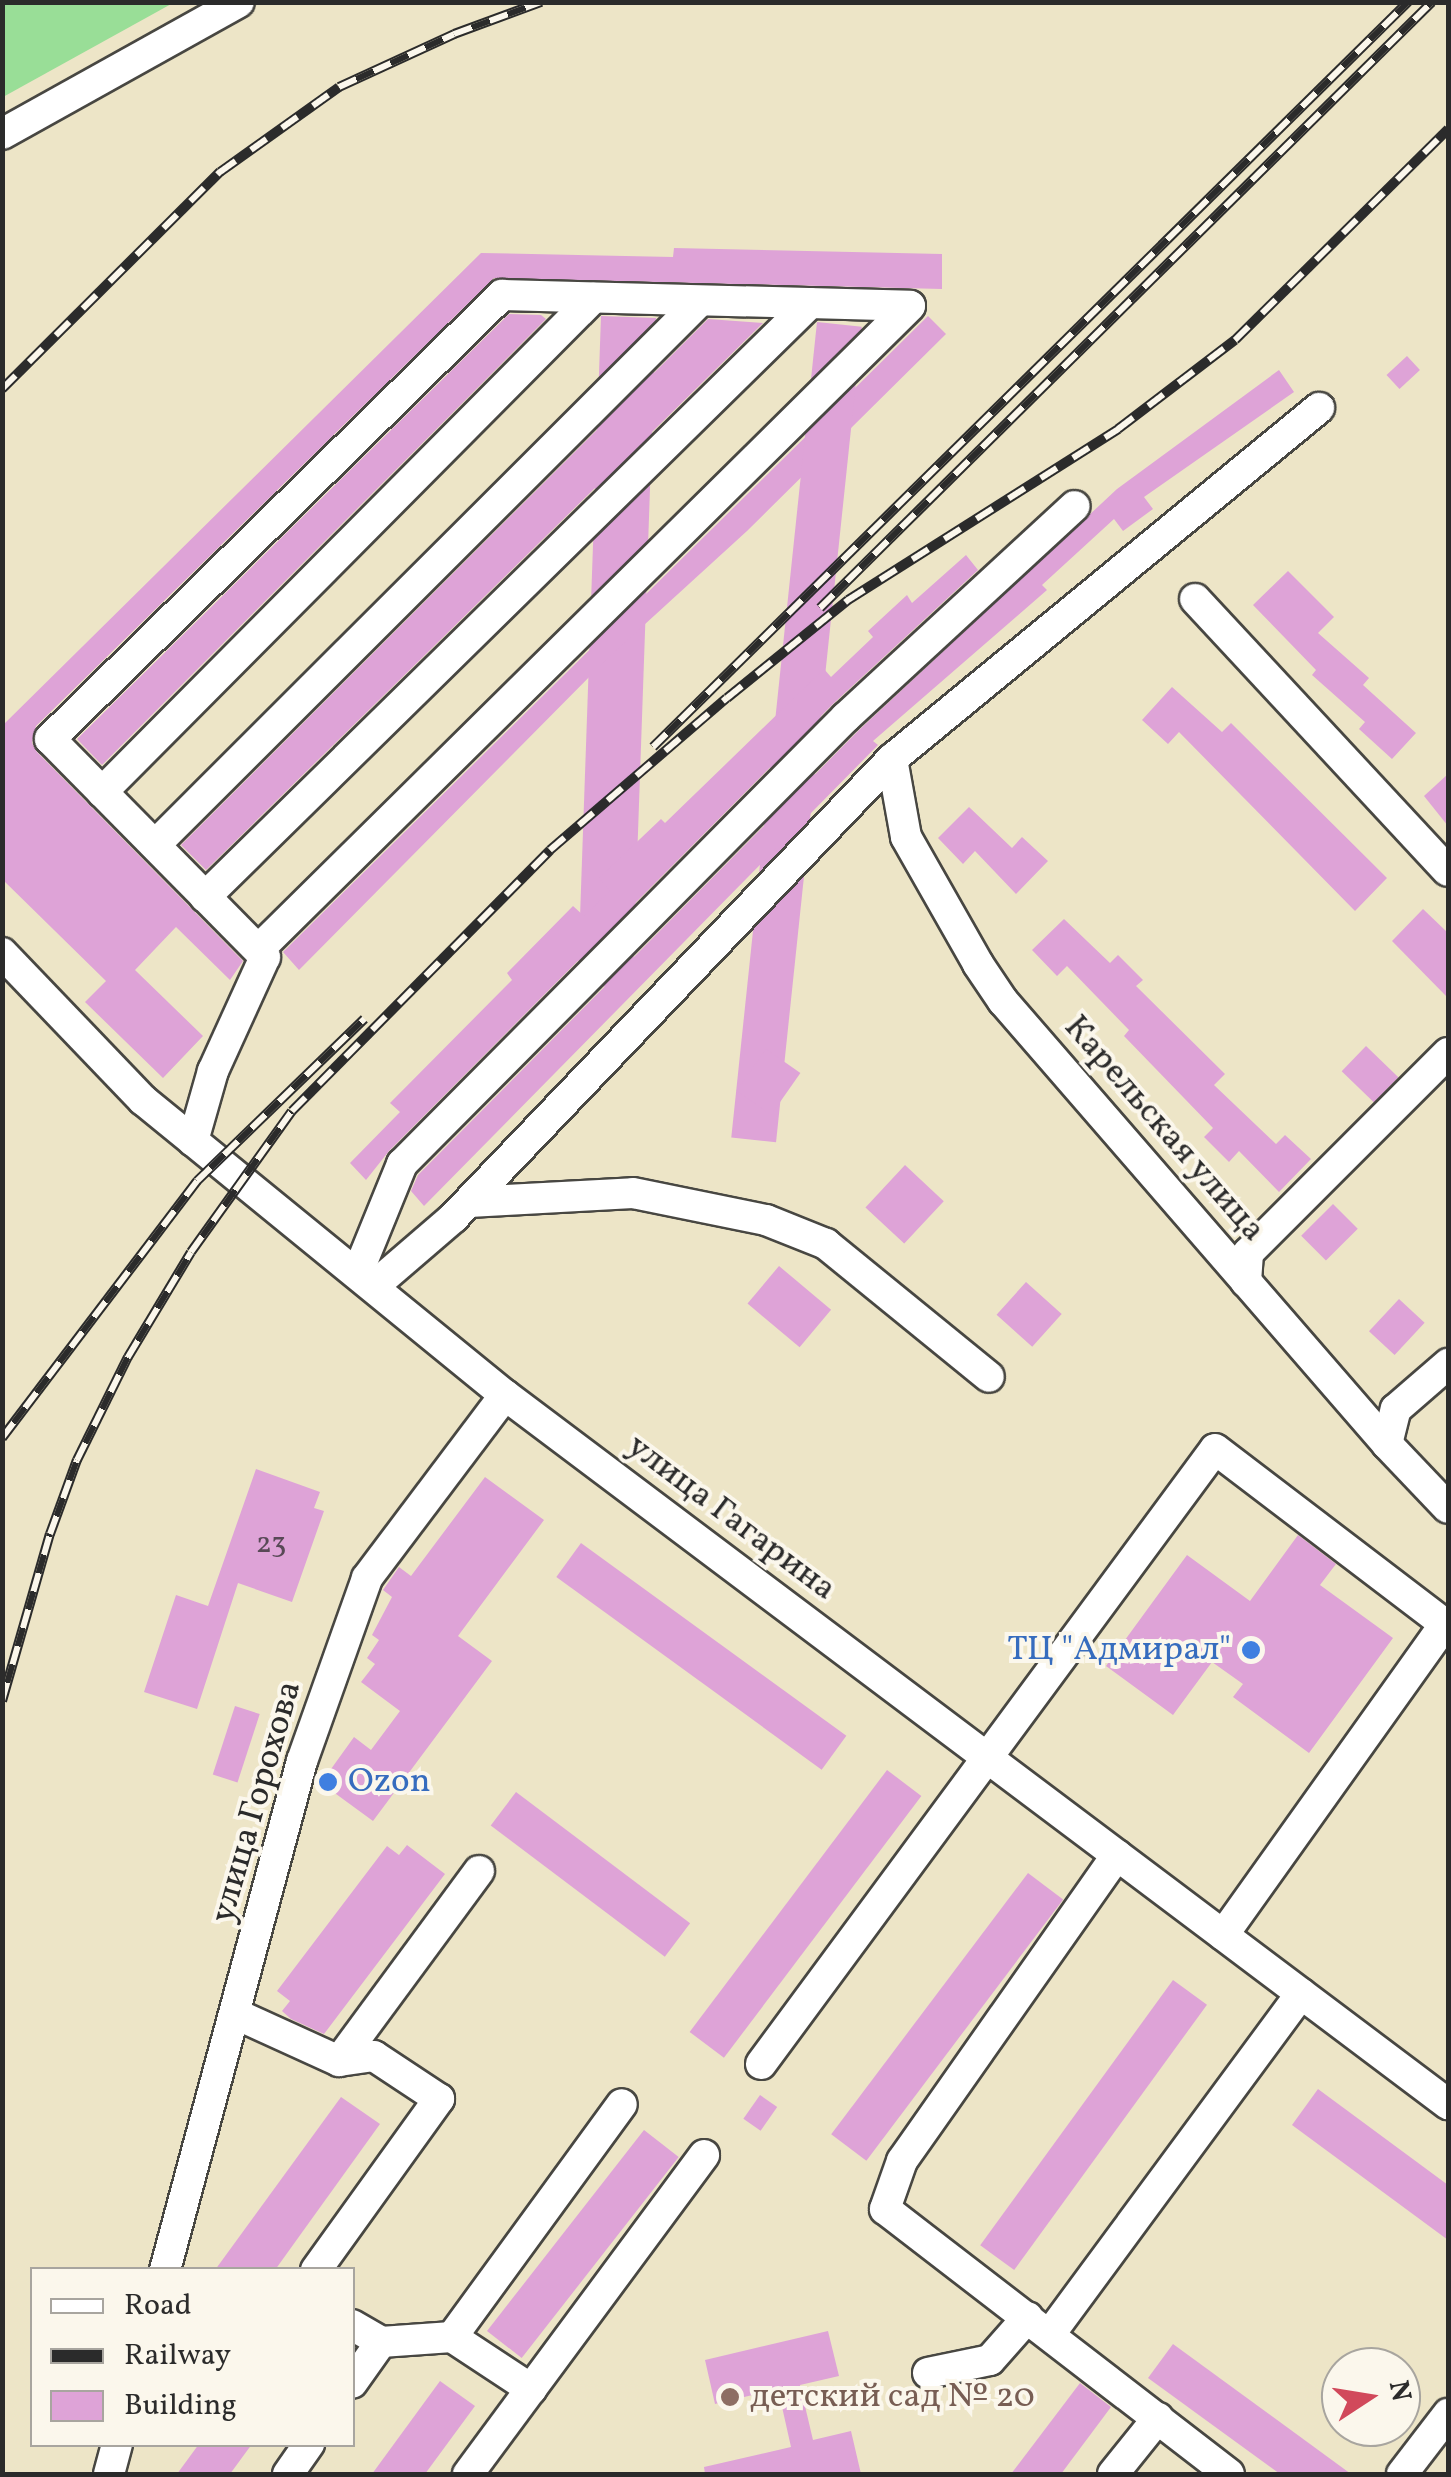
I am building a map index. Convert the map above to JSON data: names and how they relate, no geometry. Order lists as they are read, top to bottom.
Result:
{
  "streets": {
    "street": ["Карельская улица", "улица Гагарина", "улица Горохова"]
  },
  "crossings": [
    ["улица Гагарина", "улица Горохова"]
  ],
  "places": ["ТЦ \"Адмирал\"", "Ozon", "детский сад № 20"],
  "house_numbers": ["23"],
  "legend": ["Road", "Railway", "Building"],
  "north": "right"
}
